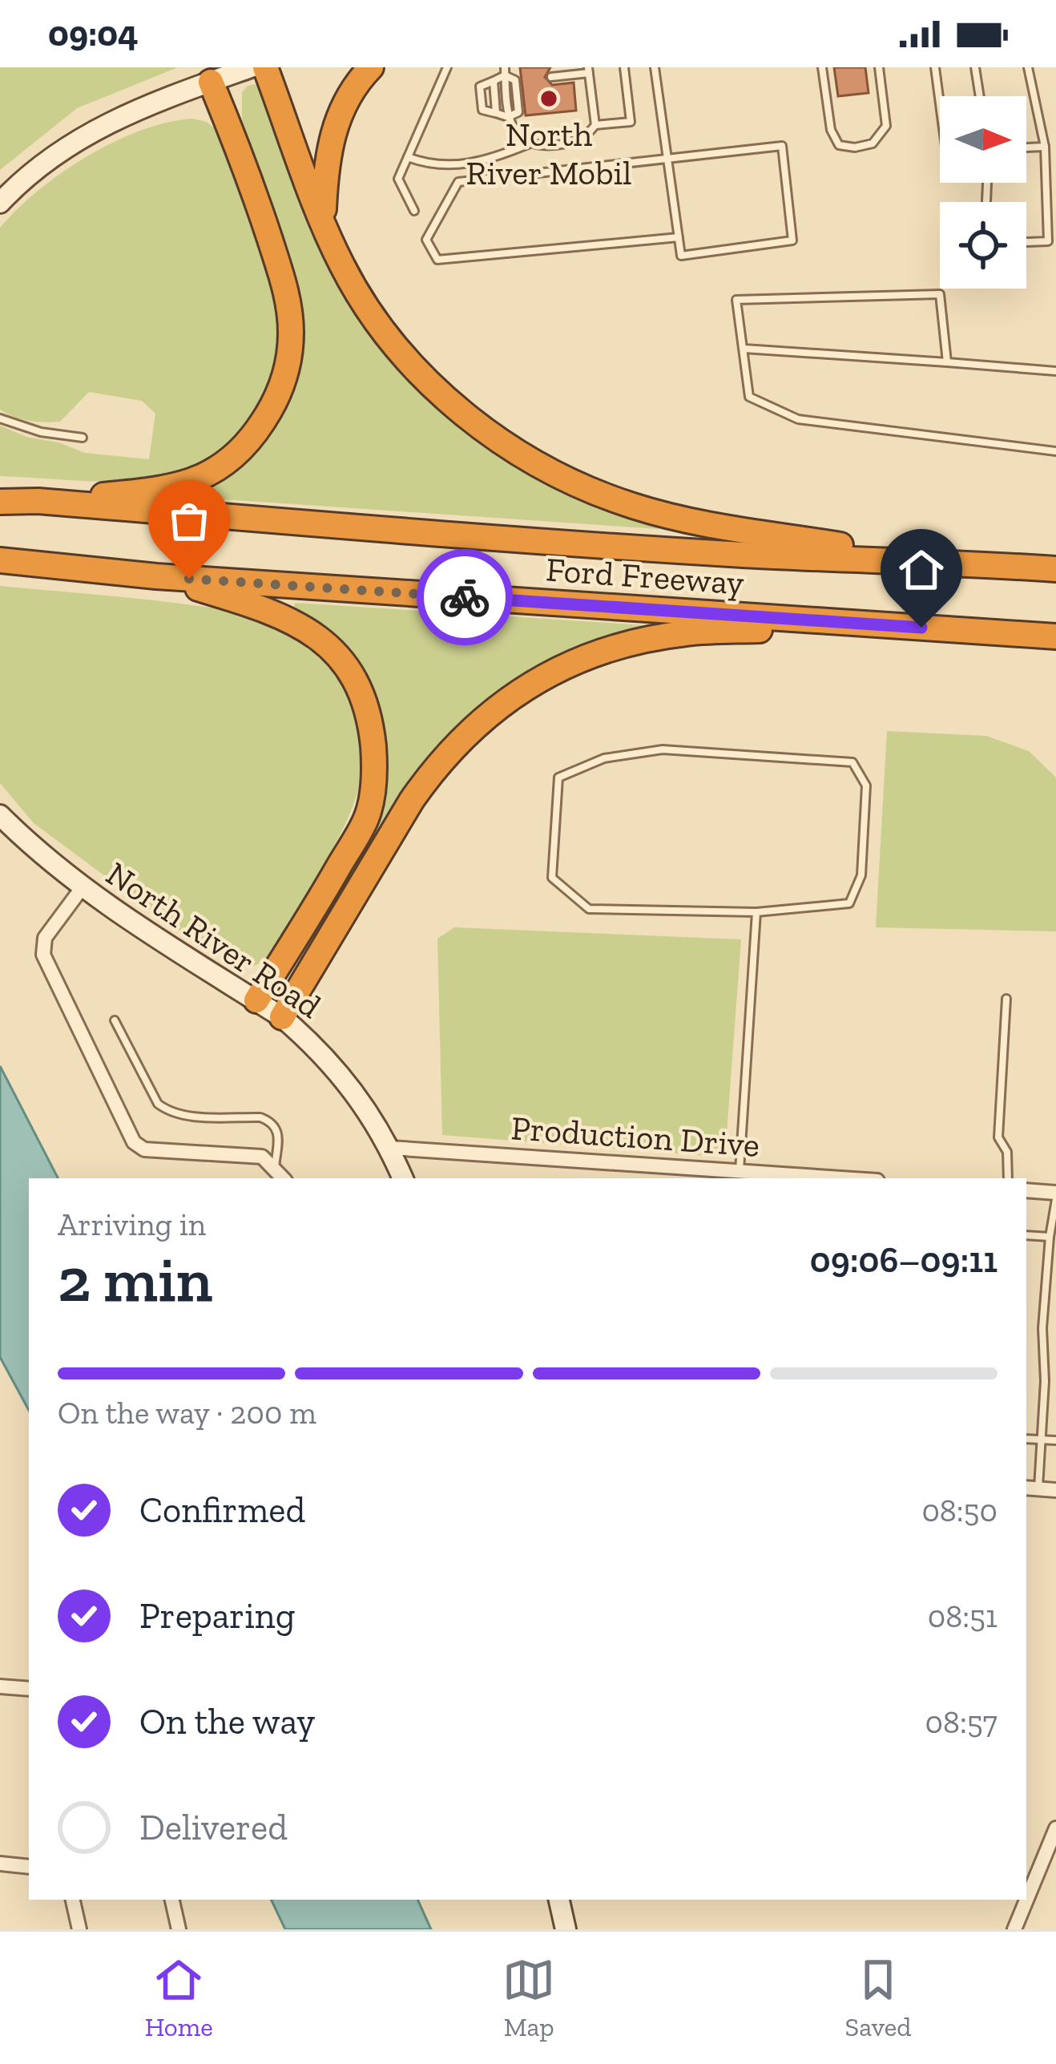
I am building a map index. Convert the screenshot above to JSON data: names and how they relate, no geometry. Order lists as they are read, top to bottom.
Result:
{
  "streets": {
    "highway": ["Ford Freeway"],
    "street": ["North River Road", "Production Drive"]
  },
  "crossings": [
    ["North River Road", "Production Drive"]
  ],
  "places": ["North River Mobil"],
  "north": "right",
  "page": {
    "status": "09:04",
    "heading": ["2 min", "Arriving in", "09:06–09:11"],
    "bar": "On the way · 200 m",
    "list": [
      ["Confirmed", "08:50"],
      ["Preparing", "08:51"],
      ["On the way", "08:57"],
      "Delivered"
    ],
    "tabs": ["Home", "Map", "Saved"]
  }
}
